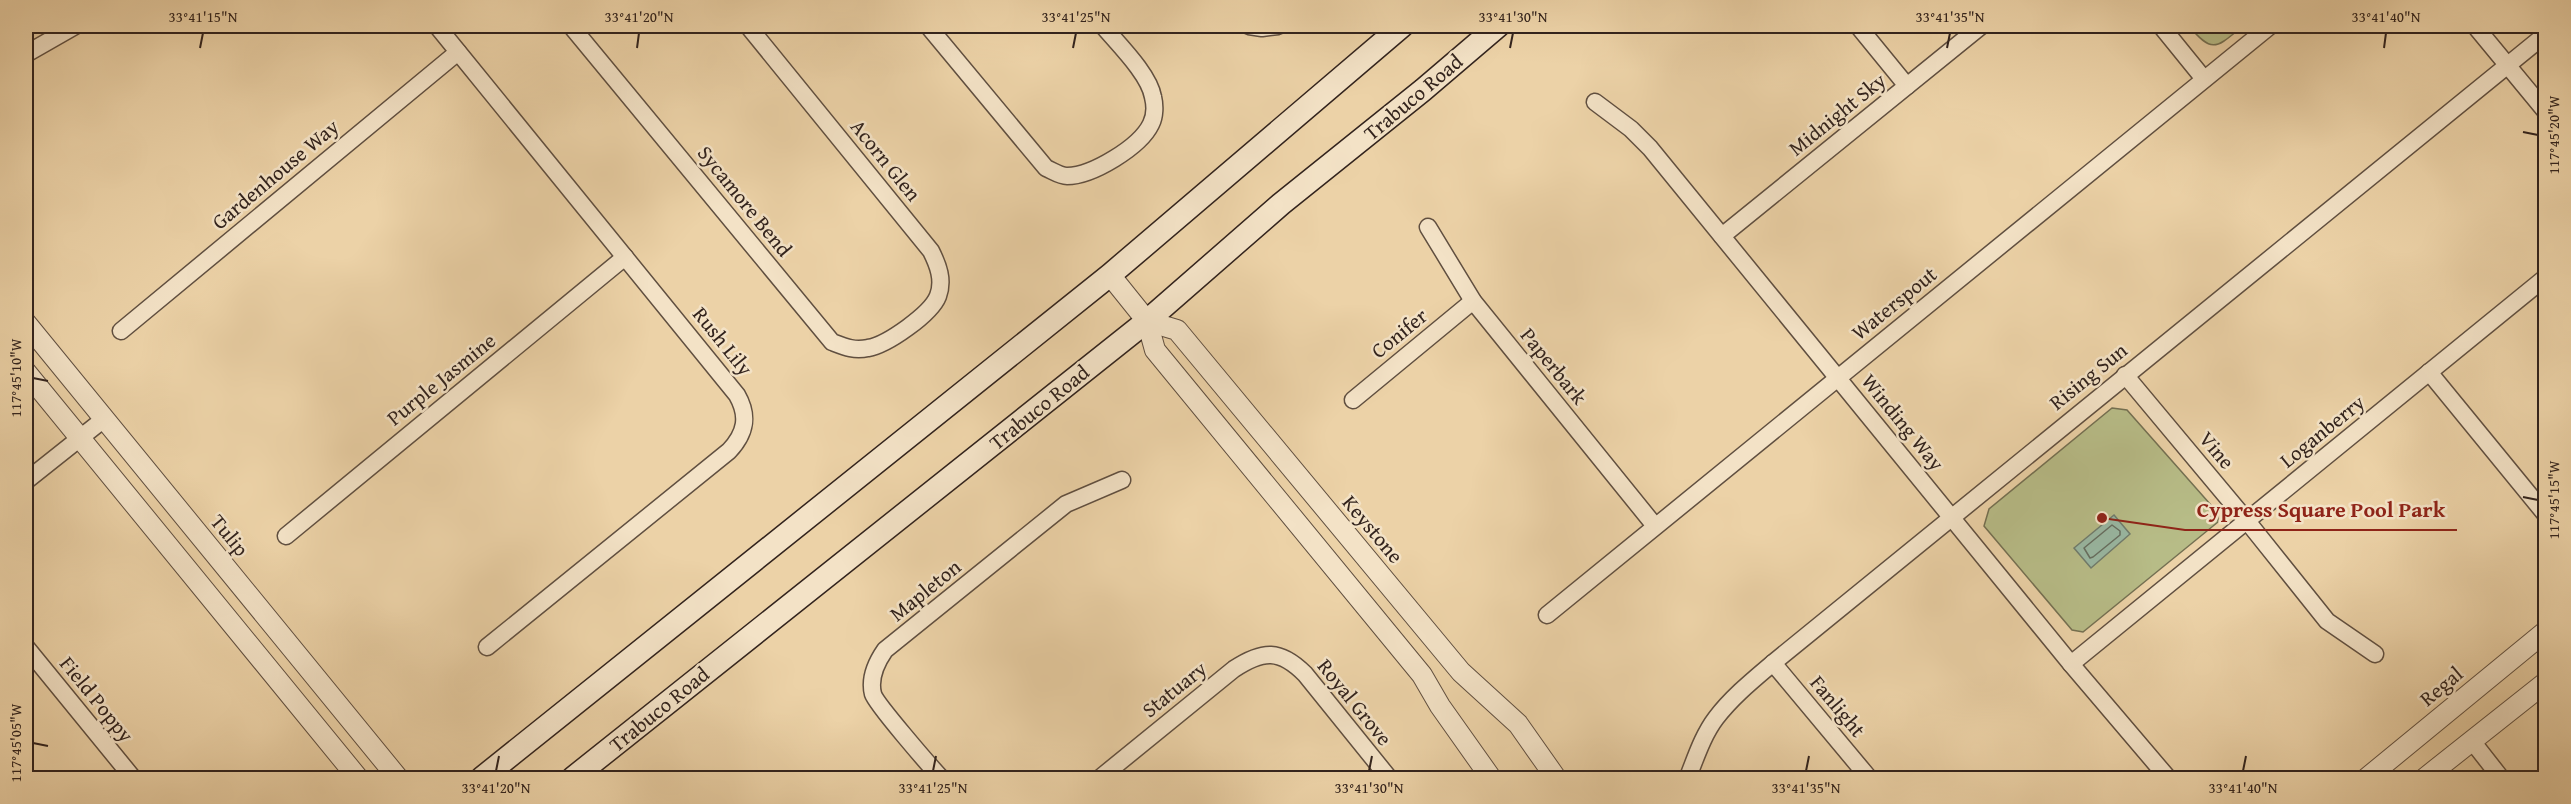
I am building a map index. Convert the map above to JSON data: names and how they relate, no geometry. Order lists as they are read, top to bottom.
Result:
{
  "streets": {
    "main road": ["Trabuco Road"],
    "street": [
      "Midnight Sky",
      "Acorn Glen",
      "Gardenhouse Way",
      "Sycamore Bend",
      "Waterspout",
      "Conifer",
      "Rush Lily",
      "Paperbark",
      "Rising Sun",
      "Purple Jasmine",
      "Winding Way",
      "Loganberry",
      "Vine",
      "Keystone",
      "Tulip",
      "Mapleton",
      "Regal",
      "Statuary",
      "Field Poppy",
      "Royal Grove",
      "Fanlight"
    ]
  },
  "crossings": [
    ["Trabuco Road", "Keystone"],
    ["Midnight Sky", "Winding Way"],
    ["Acorn Glen", "Sycamore Bend"],
    ["Gardenhouse Way", "Rush Lily"],
    ["Waterspout", "Paperbark"],
    ["Waterspout", "Winding Way"],
    ["Conifer", "Paperbark"],
    ["Rush Lily", "Purple Jasmine"],
    ["Rising Sun", "Winding Way"],
    ["Rising Sun", "Vine"],
    ["Rising Sun", "Fanlight"],
    ["Winding Way", "Loganberry"],
    ["Loganberry", "Vine"],
    ["Statuary", "Royal Grove"]
  ],
  "places": ["Cypress Square Pool Park"],
  "coordinates": [
    "33°41'15\"N",
    "33°41'20\"N",
    "33°41'25\"N",
    "33°41'30\"N",
    "33°41'35\"N",
    "33°41'40\"N",
    "117°45'20\"W",
    "117°45'10\"W",
    "117°45'15\"W",
    "117°45'05\"W"
  ]
}
